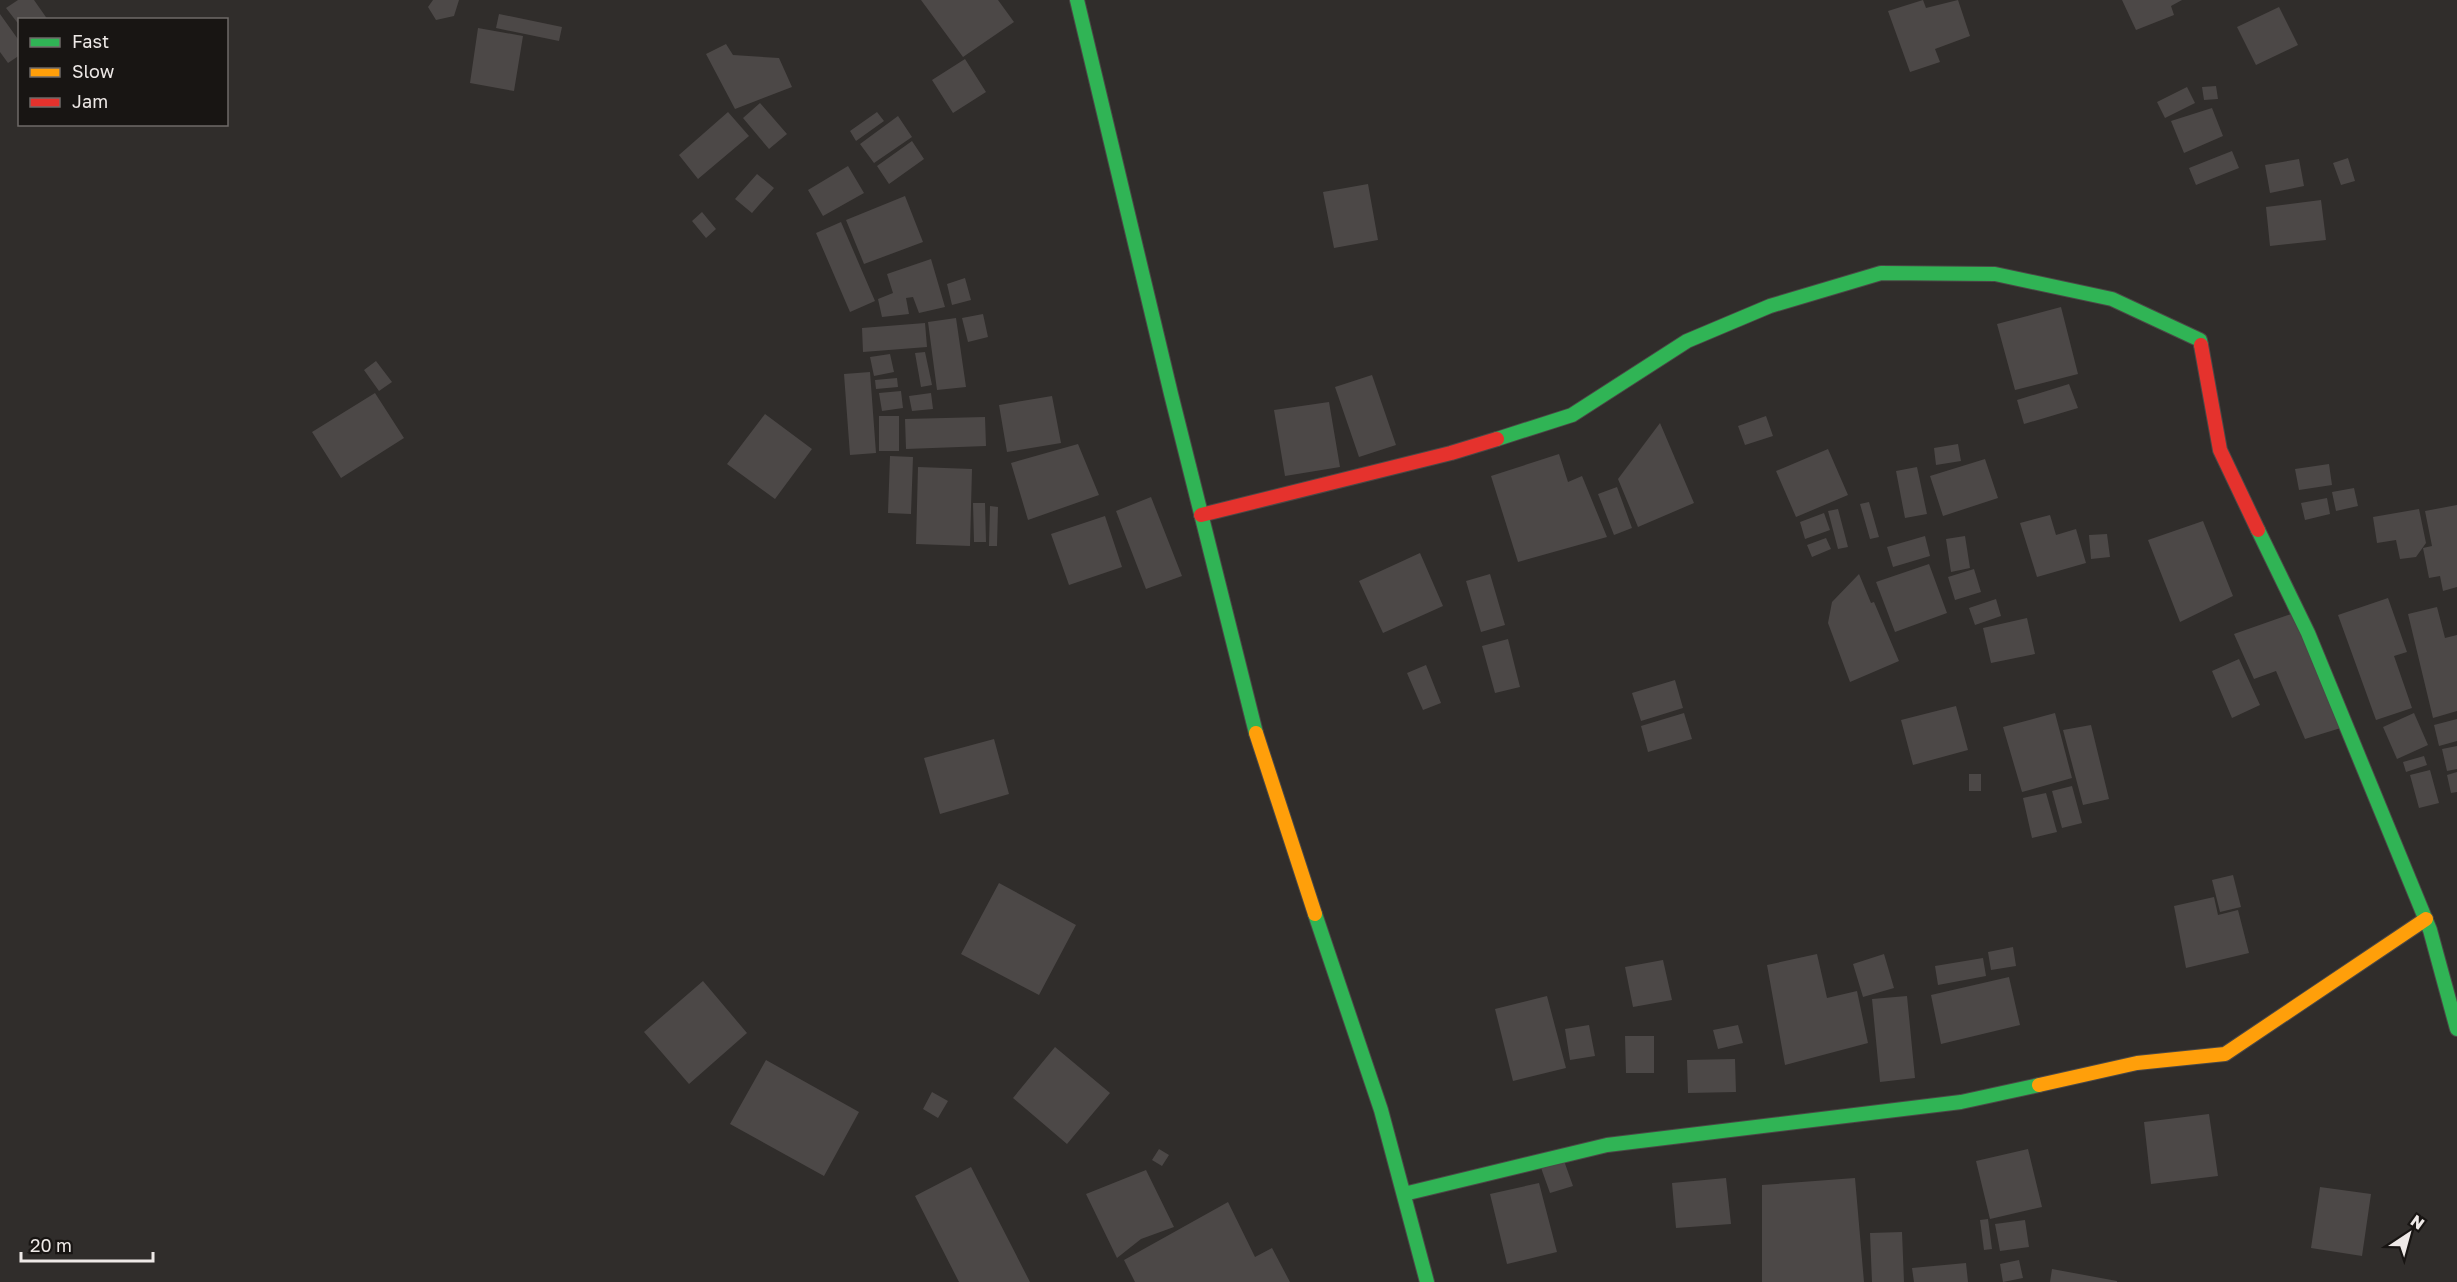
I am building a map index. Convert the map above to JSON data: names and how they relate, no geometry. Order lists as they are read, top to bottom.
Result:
{
  "legend": ["Fast", "Slow", "Jam"],
  "scale_bar": "20 m",
  "north": "top right"
}
